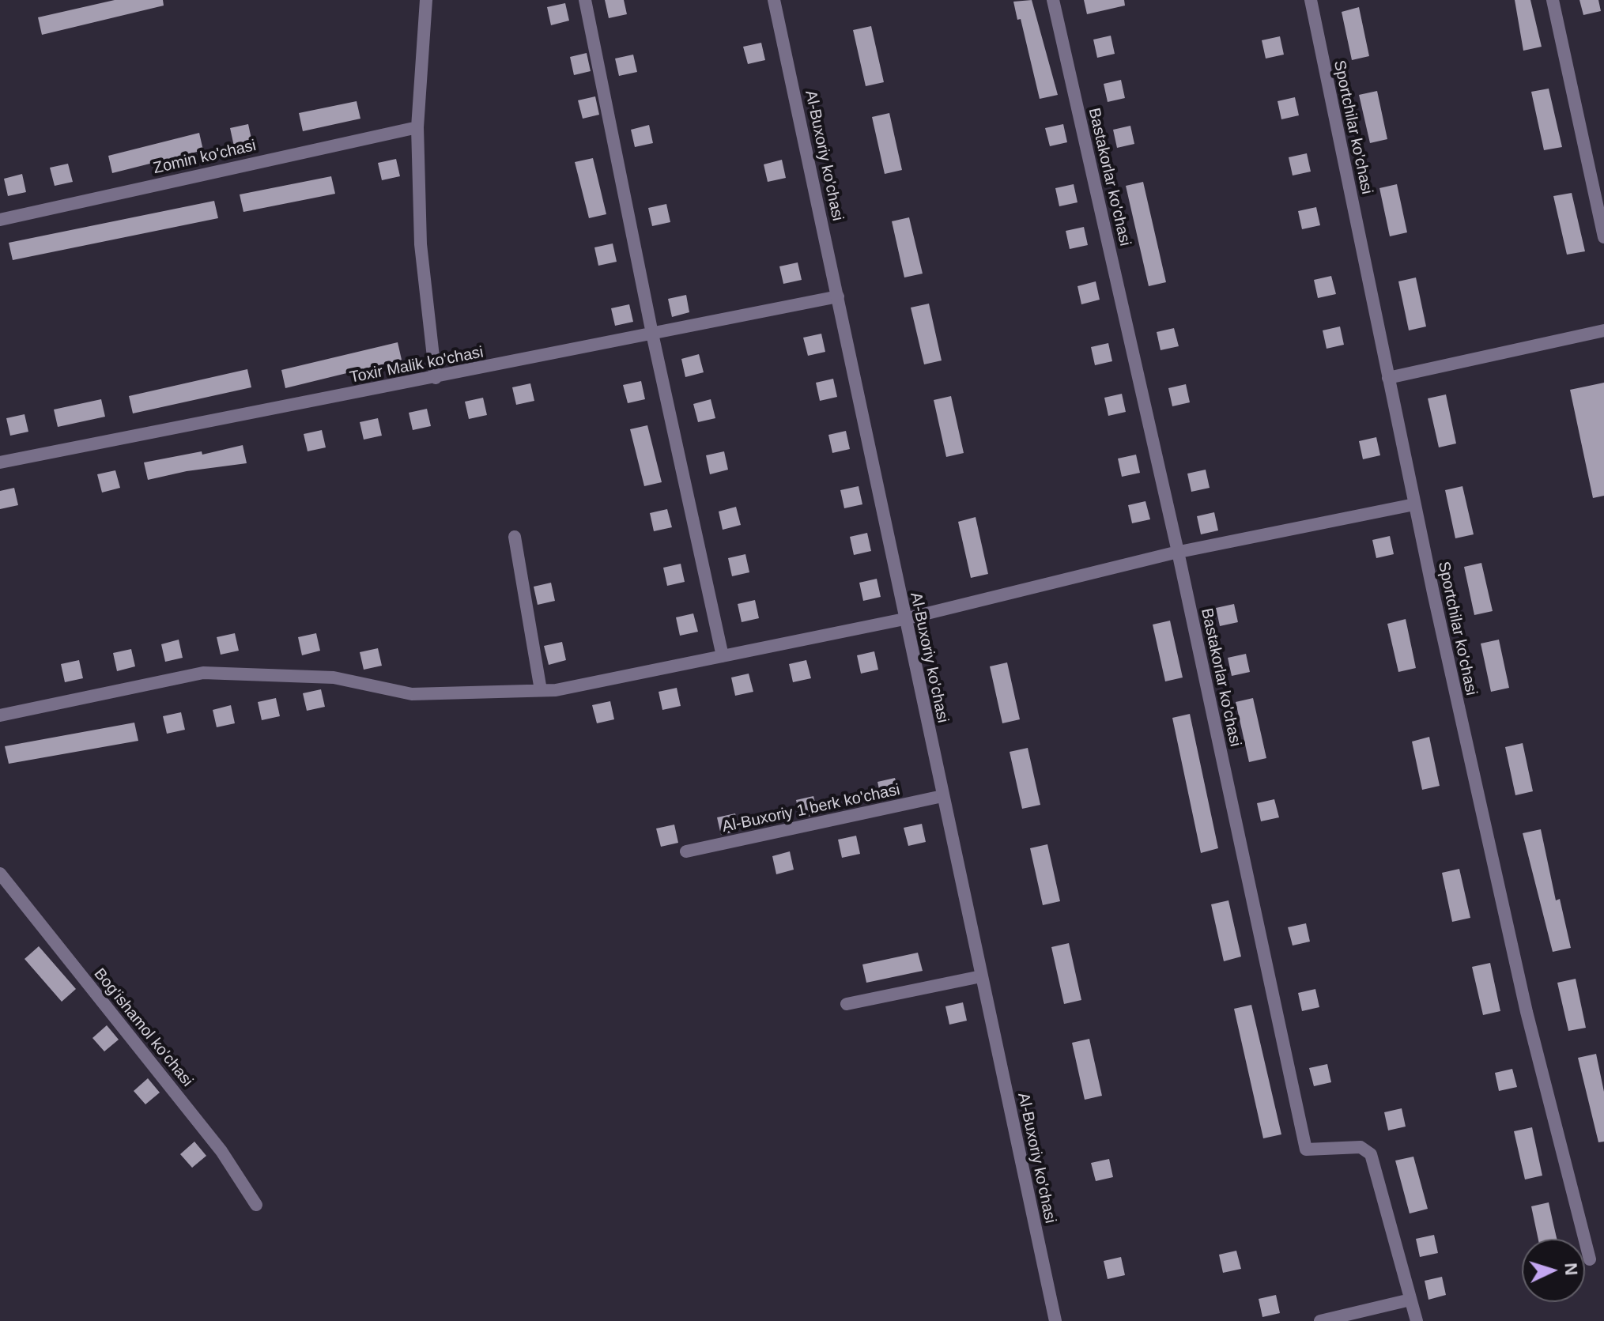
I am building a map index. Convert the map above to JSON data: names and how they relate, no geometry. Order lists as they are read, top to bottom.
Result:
{
  "streets": {
    "street": [
      "Sportchilar ko'chasi",
      "Al-Buxoriy ko'chasi",
      "Zomin ko'chasi",
      "Bastakorlar ko'chasi",
      "Toxir Malik ko'chasi",
      "Al-Buxoriy 1 berk ko'chasi",
      "Bog'ishamol ko'chasi"
    ]
  },
  "crossings": [
    ["Al-Buxoriy ko'chasi", "Toxir Malik ko'chasi"],
    ["Al-Buxoriy ko'chasi", "Al-Buxoriy 1 berk ko'chasi"]
  ],
  "north": "right"
}
